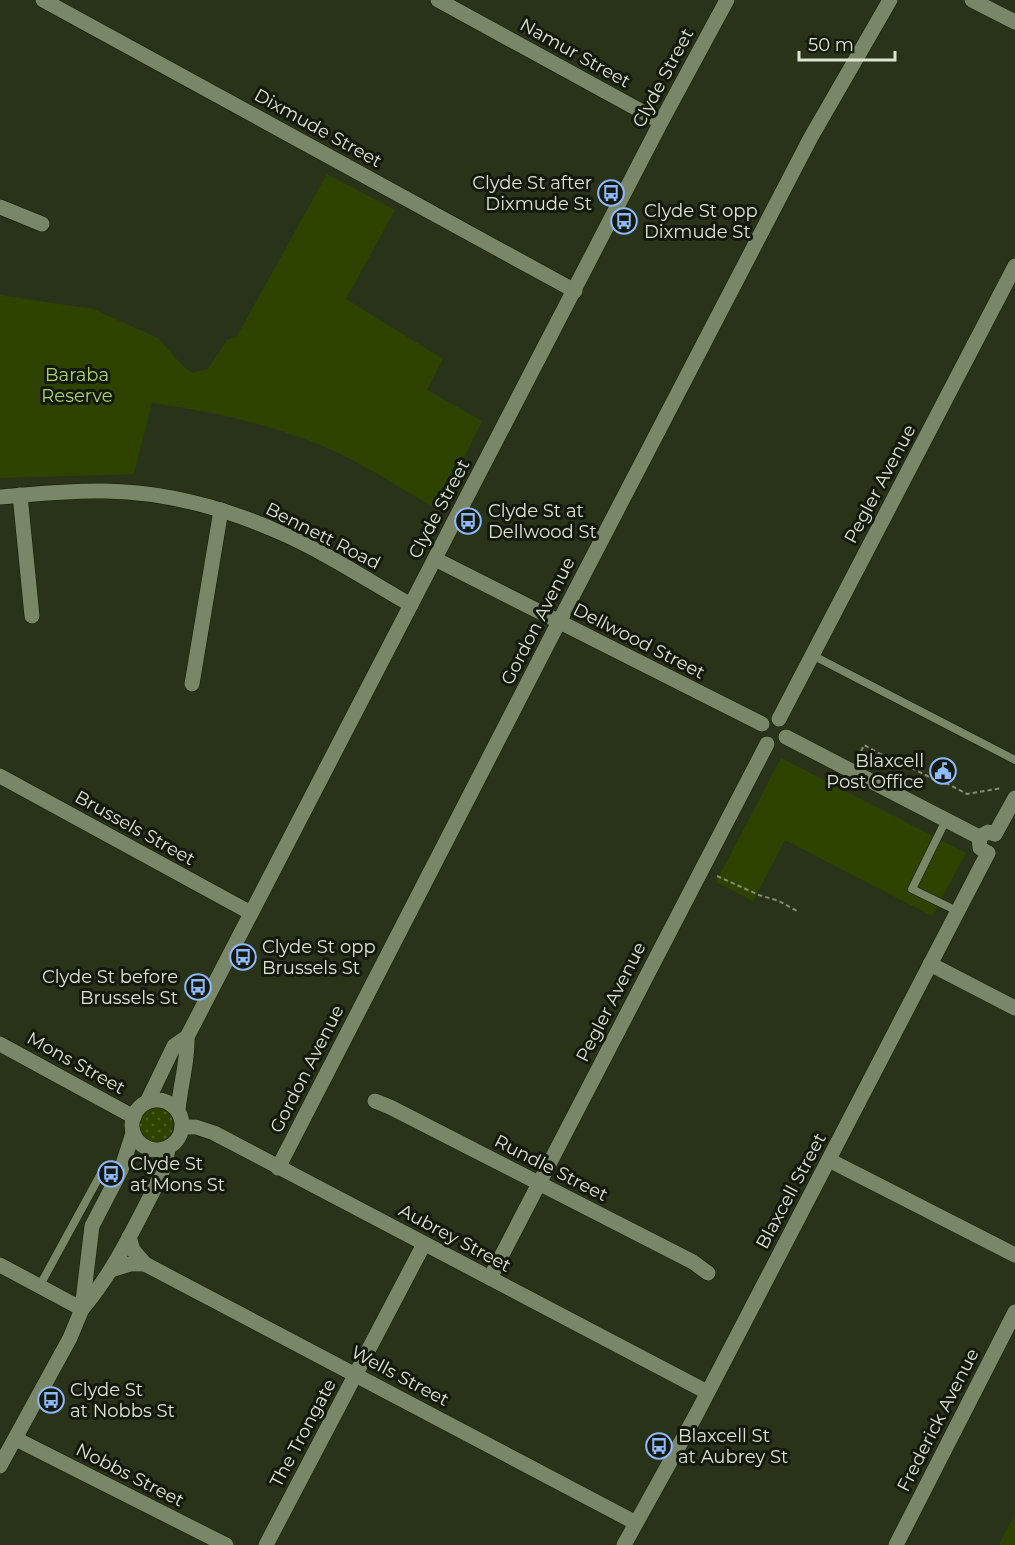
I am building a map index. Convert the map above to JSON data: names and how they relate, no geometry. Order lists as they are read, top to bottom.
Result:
{
  "streets": {
    "street": [
      "Namur Street",
      "Clyde Street",
      "Dixmude Street",
      "Pegler Avenue",
      "Bennett Road",
      "Gordon Avenue",
      "Dellwood Street",
      "Brussels Street",
      "Mons Street",
      "Rundle Street",
      "Blaxcell Street",
      "Aubrey Street",
      "Wells Street",
      "Frederick Avenue",
      "The Trongate",
      "Nobbs Street"
    ]
  },
  "crossings": [
    ["Namur Street", "Clyde Street"],
    ["Clyde Street", "Dixmude Street"],
    ["Clyde Street", "Bennett Road"],
    ["Clyde Street", "Dellwood Street"],
    ["Clyde Street", "Brussels Street"],
    ["Clyde Street", "Mons Street"],
    ["Clyde Street", "Aubrey Street"],
    ["Pegler Avenue", "Dellwood Street"],
    ["Pegler Avenue", "Rundle Street"],
    ["Pegler Avenue", "Aubrey Street"],
    ["Gordon Avenue", "Dellwood Street"],
    ["Gordon Avenue", "Aubrey Street"],
    ["Mons Street", "Aubrey Street"],
    ["Blaxcell Street", "Aubrey Street"],
    ["Blaxcell Street", "Wells Street"],
    ["Aubrey Street", "The Trongate"],
    ["Wells Street", "The Trongate"]
  ],
  "parks": ["Baraba Reserve"],
  "places": {
    "bus stop": [
      "Clyde St after Dixmude St",
      "Clyde St opp Dixmude St",
      "Clyde St at Dellwood St",
      "Clyde St opp Brussels St",
      "Clyde St before Brussels St",
      "Clyde St at Mons St",
      "Clyde St at Nobbs St",
      "Blaxcell St at Aubrey St"
    ],
    "public building": ["Blaxcell Post Office"]
  },
  "scale_bar": "50 m"
}
